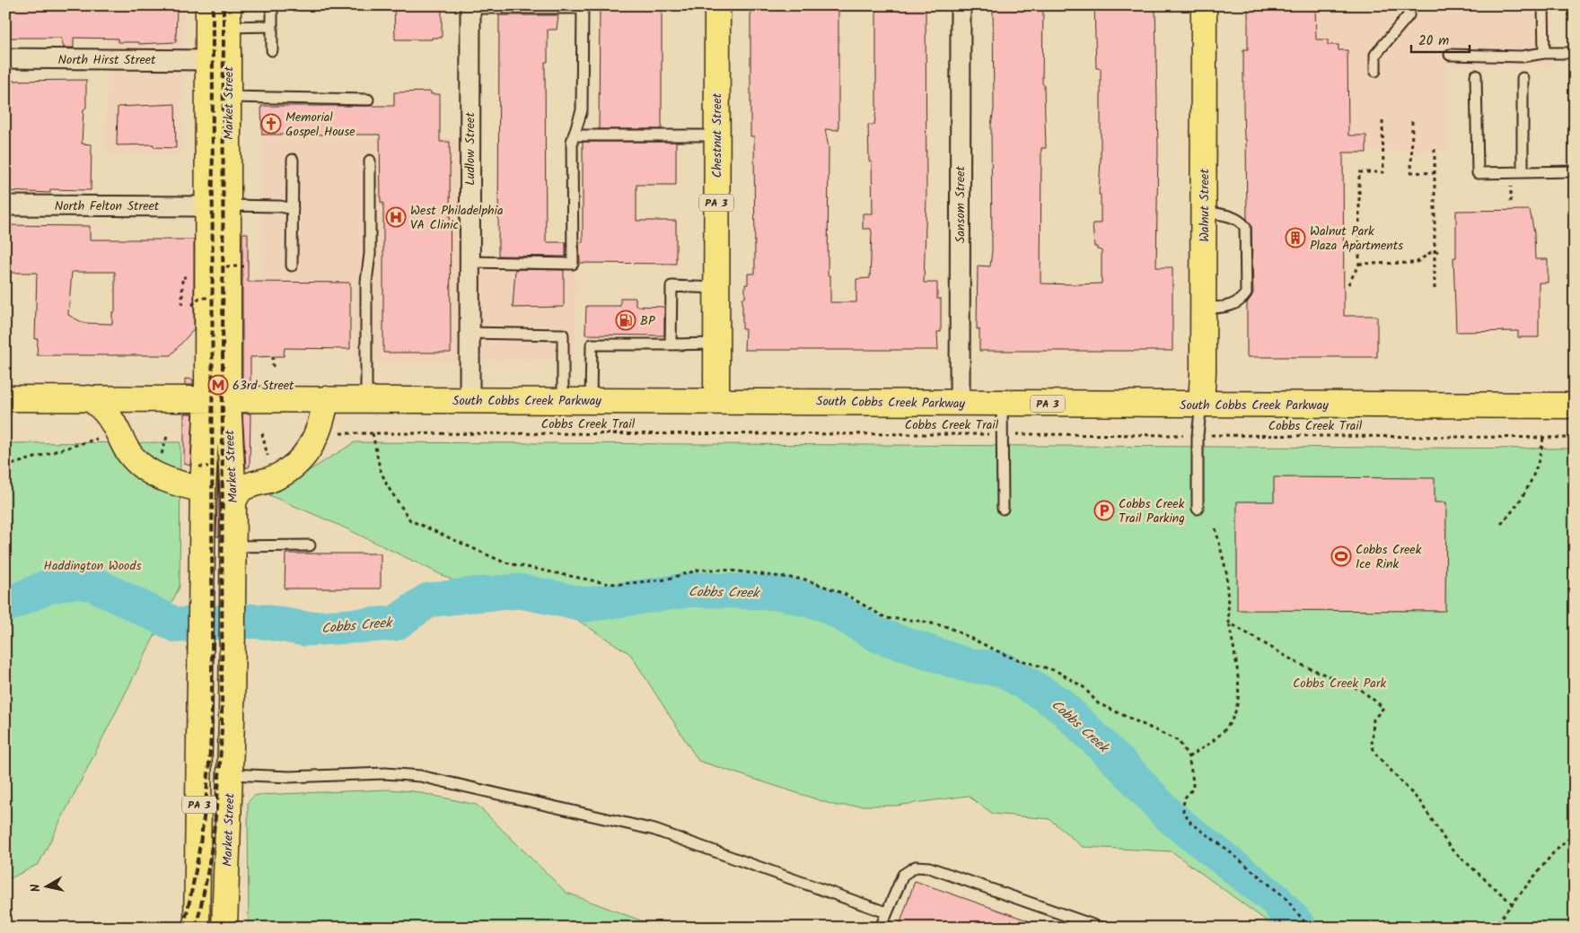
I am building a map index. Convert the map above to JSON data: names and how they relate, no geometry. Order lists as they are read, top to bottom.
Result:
{
  "streets": {
    "main road": [
      "Market Street",
      "Chestnut Street",
      "PA 3",
      "Walnut Street",
      "South Cobbs Creek Parkway"
    ],
    "street": [
      "North Hirst Street",
      "Ludlow Street",
      "Sansom Street",
      "North Felton Street"
    ],
    "path": ["Cobbs Creek Trail"]
  },
  "crossings": [
    ["North Hirst Street", "Market Street"],
    ["Market Street", "North Felton Street"],
    ["Market Street", "South Cobbs Creek Parkway"],
    ["Chestnut Street", "South Cobbs Creek Parkway"],
    ["Ludlow Street", "South Cobbs Creek Parkway"],
    ["Sansom Street", "South Cobbs Creek Parkway"],
    ["Walnut Street", "South Cobbs Creek Parkway"]
  ],
  "water": ["Cobbs Creek"],
  "parks": ["Haddington Woods", "Cobbs Creek Park"],
  "places": {
    "church": ["Memorial Gospel House"],
    "hospital": ["West Philadelphia VA Clinic"],
    "building": ["Walnut Park Plaza Apartments"],
    "fuel station": ["BP"],
    "metro station": ["63rd Street"],
    "parking": ["Cobbs Creek Trail Parking"],
    "sports": ["Cobbs Creek Ice Rink"]
  },
  "scale_bar": "20 m",
  "north": "left"
}
